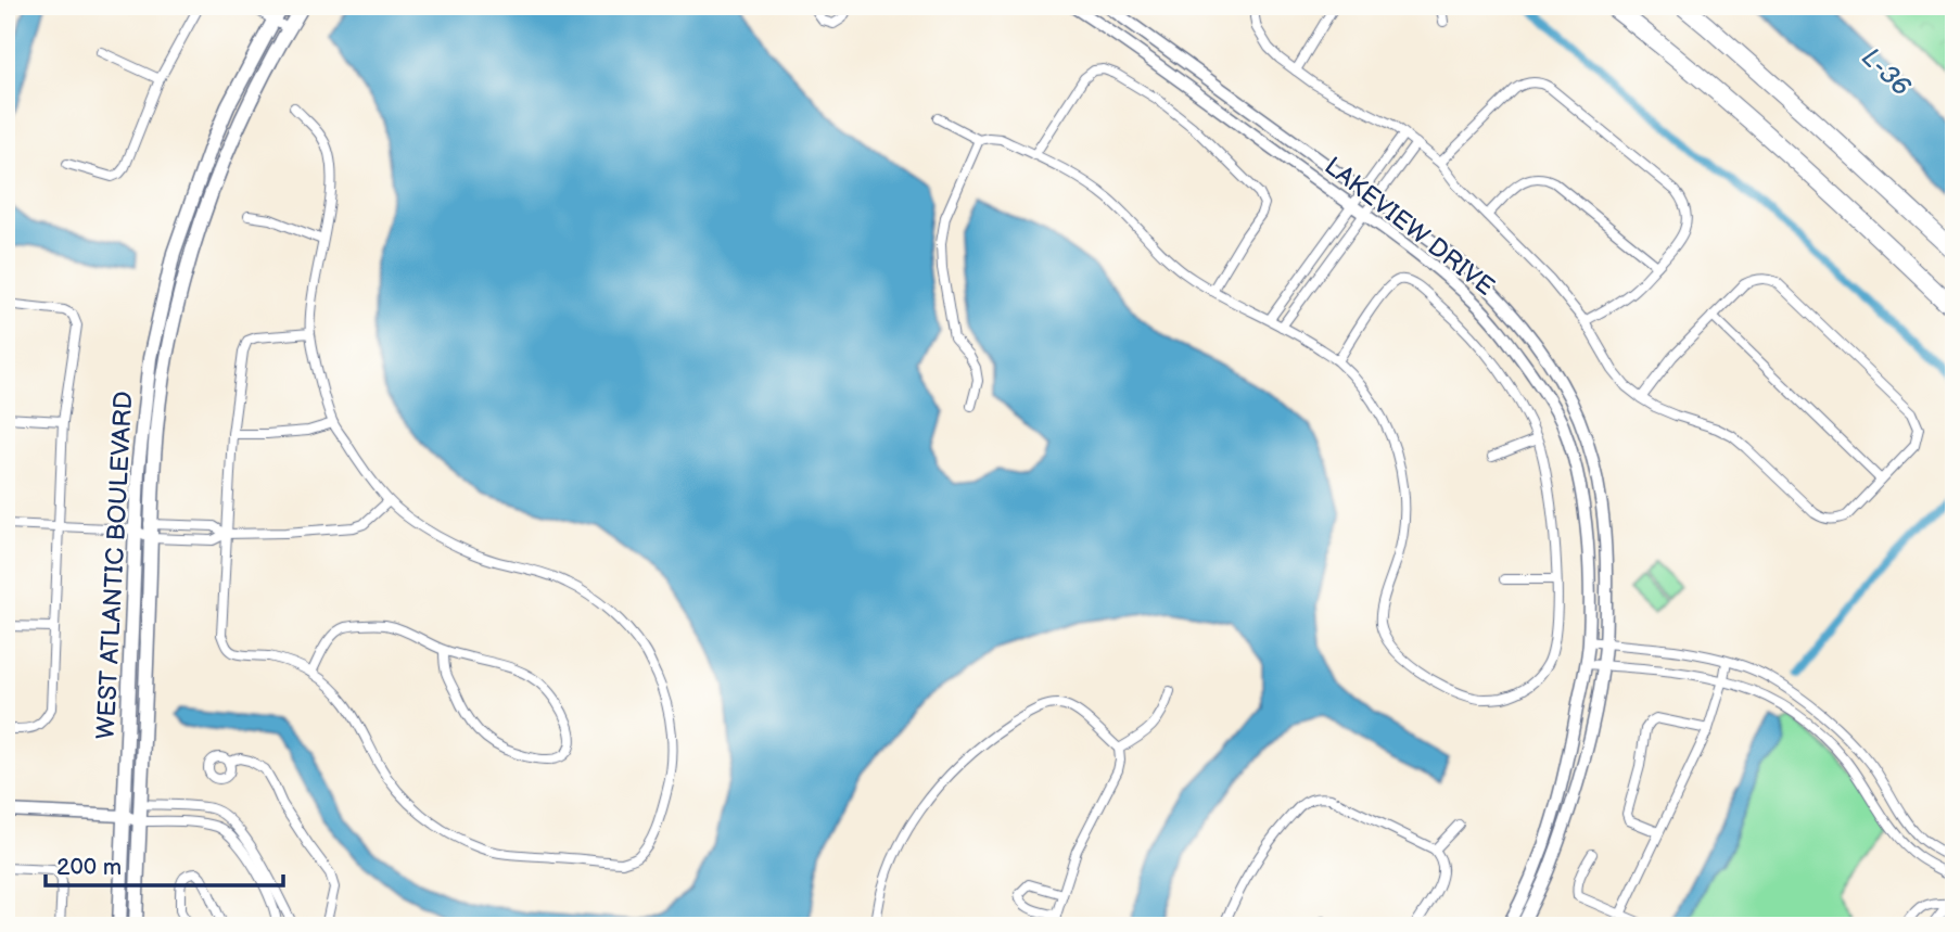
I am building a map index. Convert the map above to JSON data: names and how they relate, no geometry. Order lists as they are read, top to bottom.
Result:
{
  "streets": {
    "main road": ["WEST ATLANTIC BOULEVARD"],
    "street": ["LAKEVIEW DRIVE"]
  },
  "water": ["L-36"],
  "scale_bar": "200 m"
}
